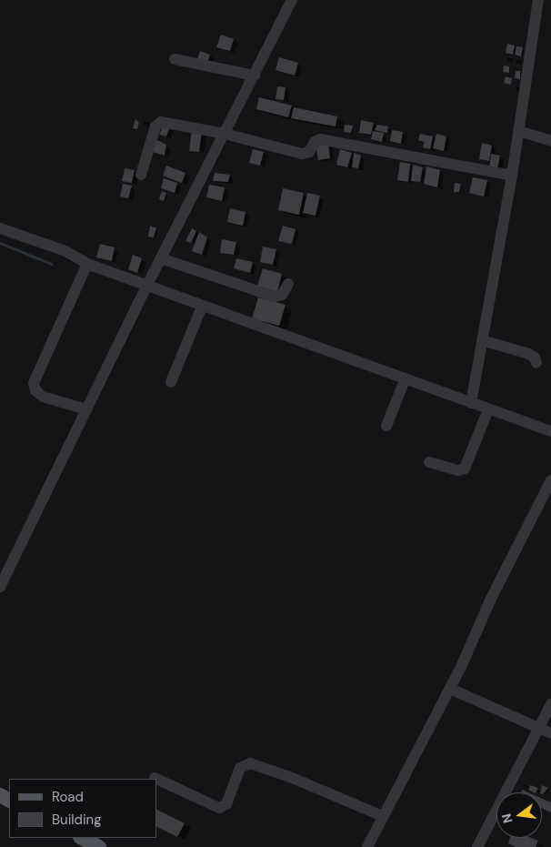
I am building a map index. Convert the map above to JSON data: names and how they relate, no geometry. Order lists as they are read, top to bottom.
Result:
{
  "legend": ["Road", "Building"],
  "north": "left"
}
